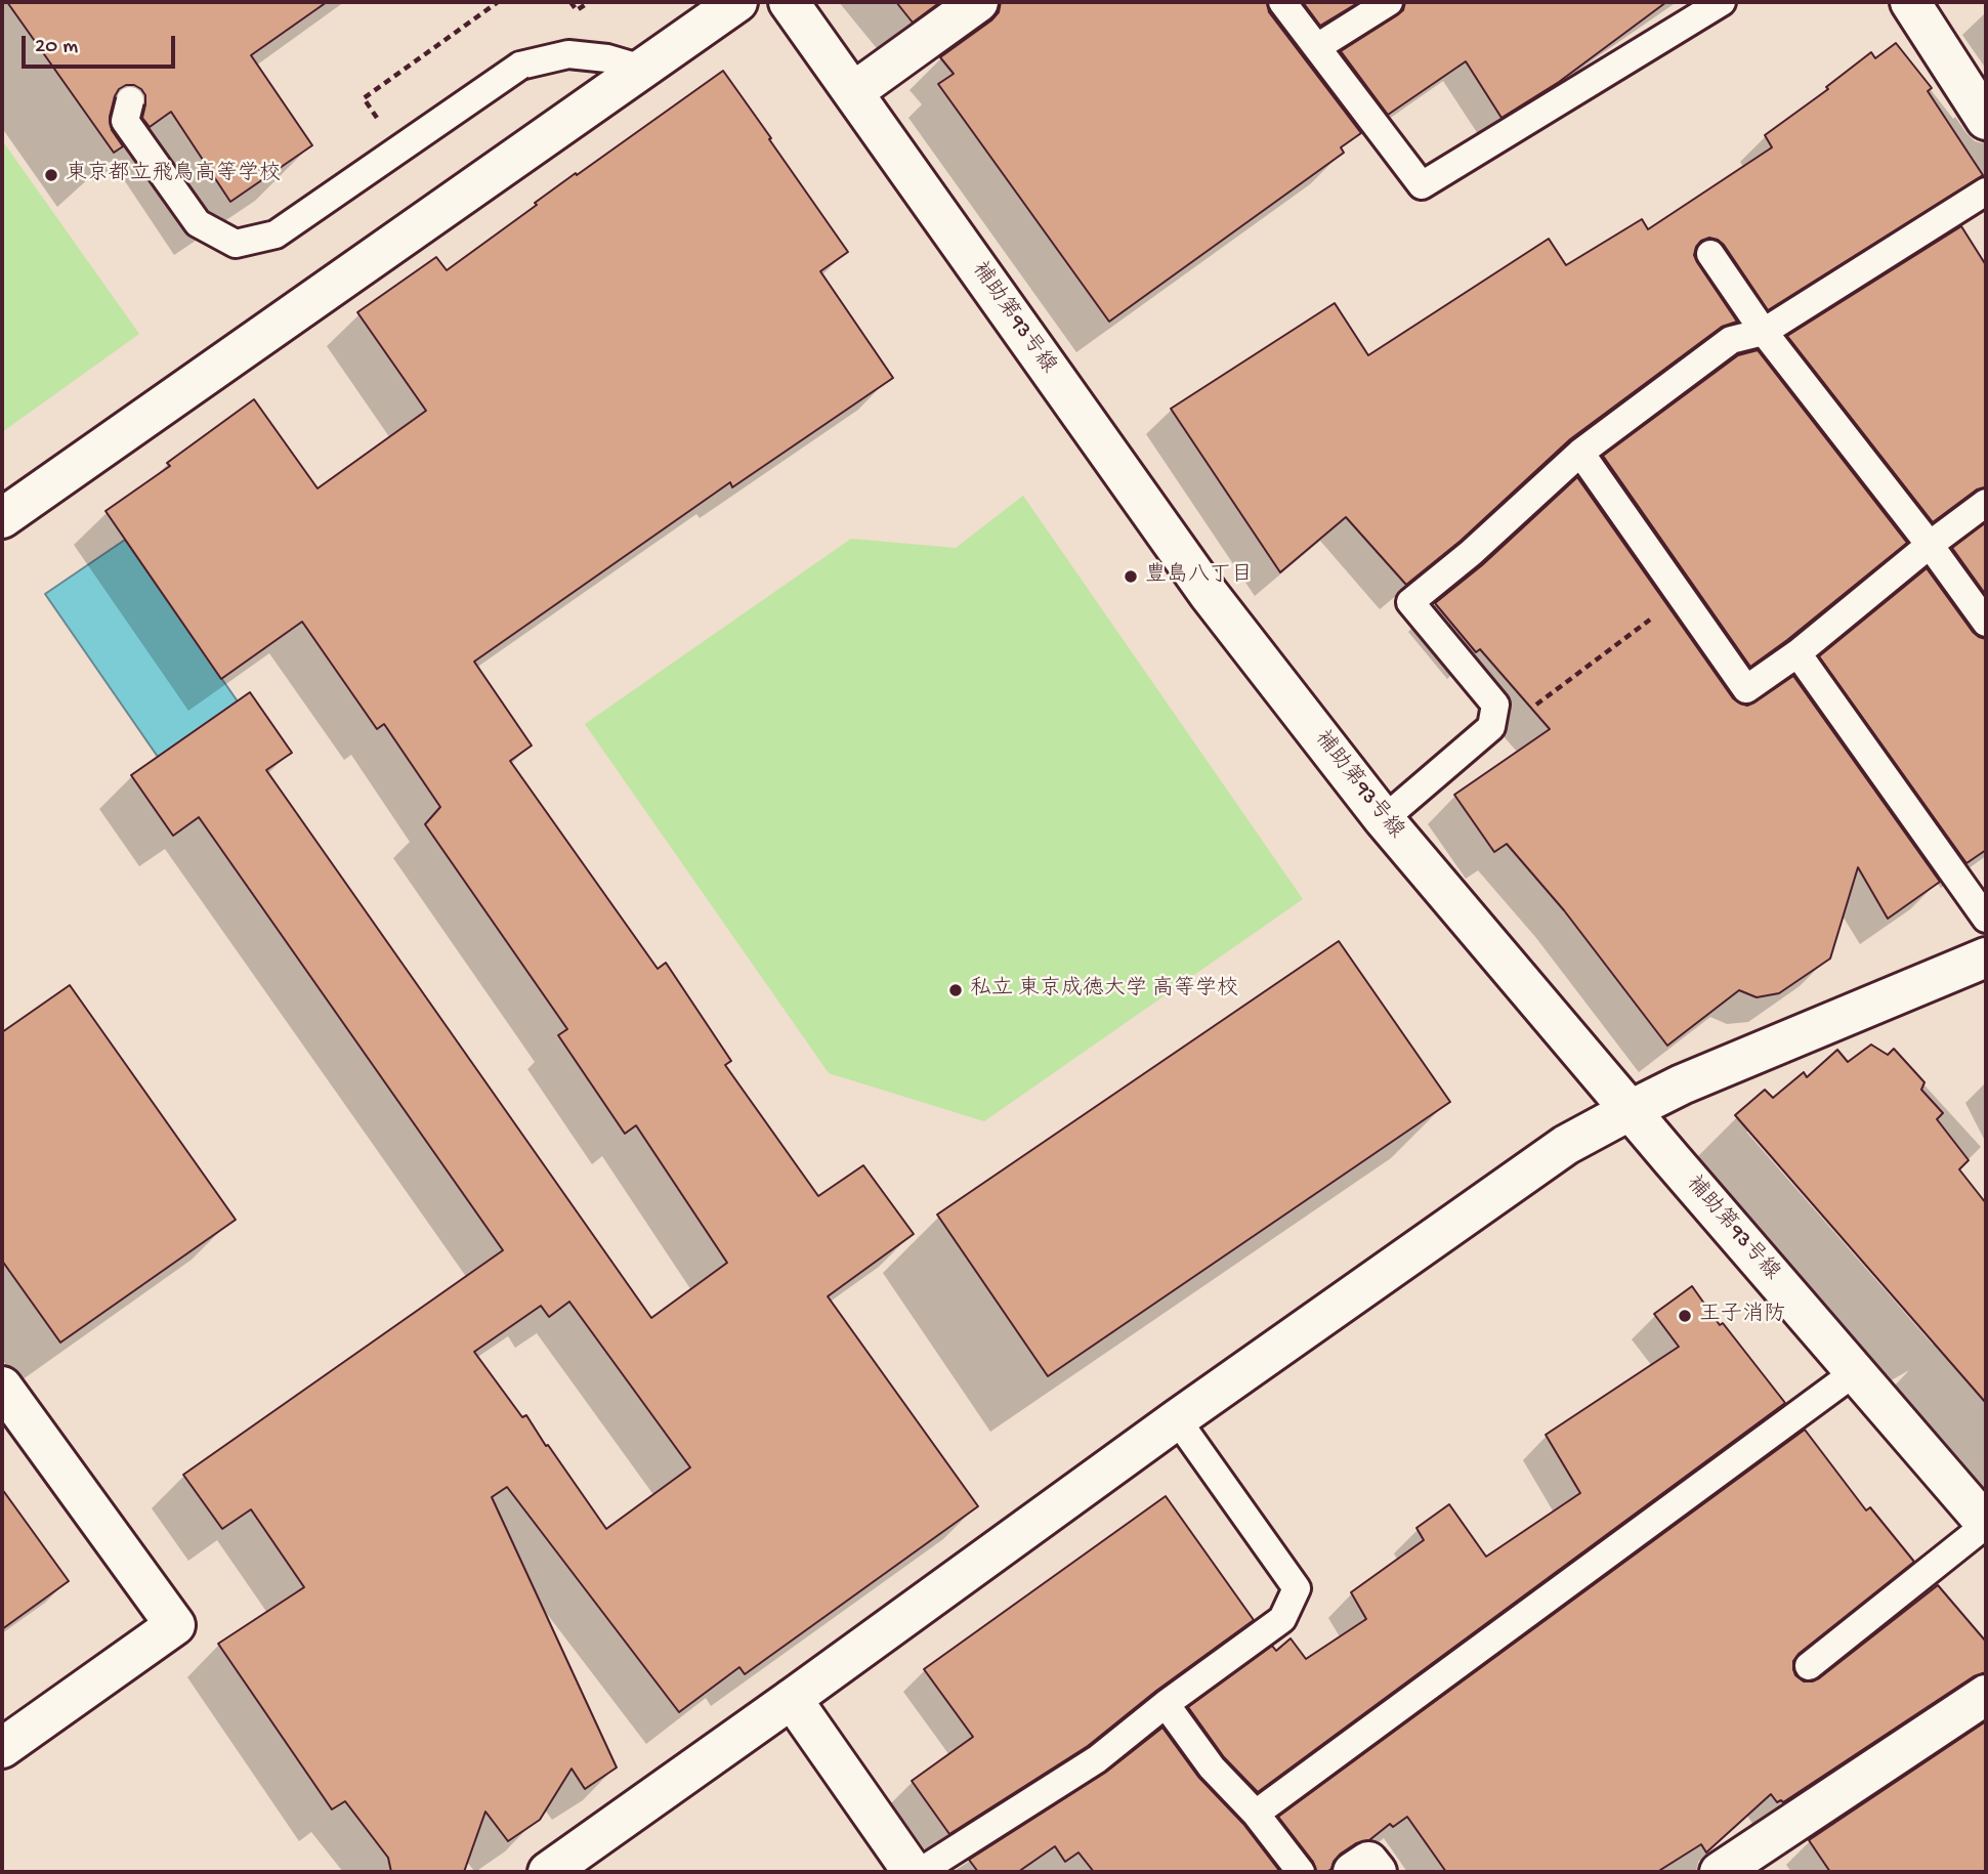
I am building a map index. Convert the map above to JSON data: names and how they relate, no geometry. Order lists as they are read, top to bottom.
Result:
{
  "streets": {
    "street": ["補助第93号線"]
  },
  "places": [
    "東京都立飛鳥高等学校",
    "豊島八丁目",
    "私立 東京成徳大学 高等学校",
    "王子消防"
  ],
  "scale_bar": "20 m"
}
